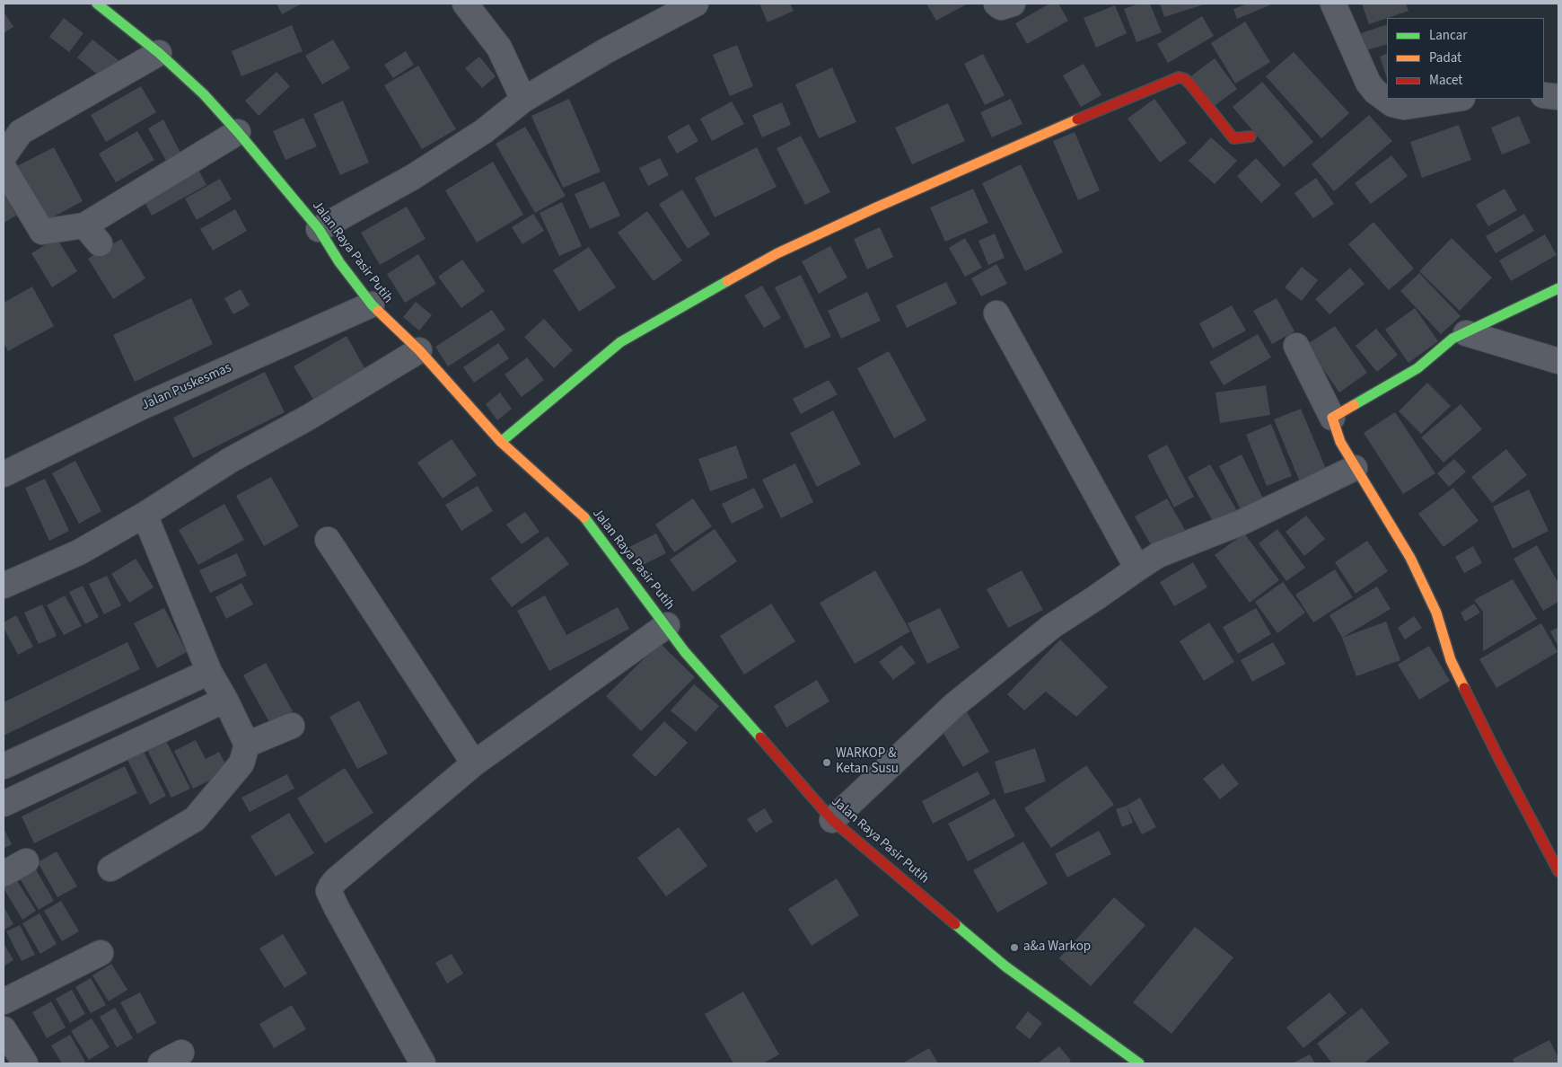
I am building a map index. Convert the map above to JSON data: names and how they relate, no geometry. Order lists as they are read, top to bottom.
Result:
{
  "streets": {
    "street": ["Jalan Raya Pasir Putih", "Jalan Puskesmas"]
  },
  "crossings": [
    ["Jalan Raya Pasir Putih", "Jalan Puskesmas"]
  ],
  "places": ["WARKOP & Ketan Susu", "a&a Warkop"],
  "legend": ["Lancar", "Padat", "Macet"]
}
